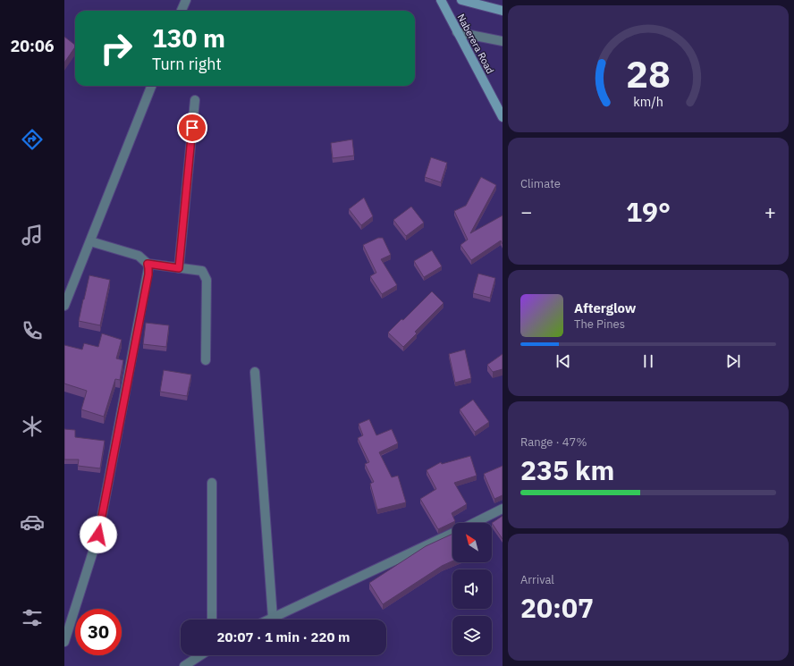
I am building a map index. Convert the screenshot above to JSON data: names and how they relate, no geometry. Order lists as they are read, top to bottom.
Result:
{
  "streets": {
    "street": ["Naberera Road"]
  },
  "north": "top left",
  "page": {
    "tabs": "20:06",
    "turn": ["130 m", "Turn right"],
    "tile": [
      "Climate",
      ["Range · 47%", "235 km"],
      ["Arrival", "20:07"]
    ],
    "heat": ["−", "19°", "+"],
    "song": ["Afterglow", "The Pines"],
    "limit": "30",
    "trip": "20:07 · 1 min · 220 m",
    "gauge": ["28", "km/h"]
  }
}
